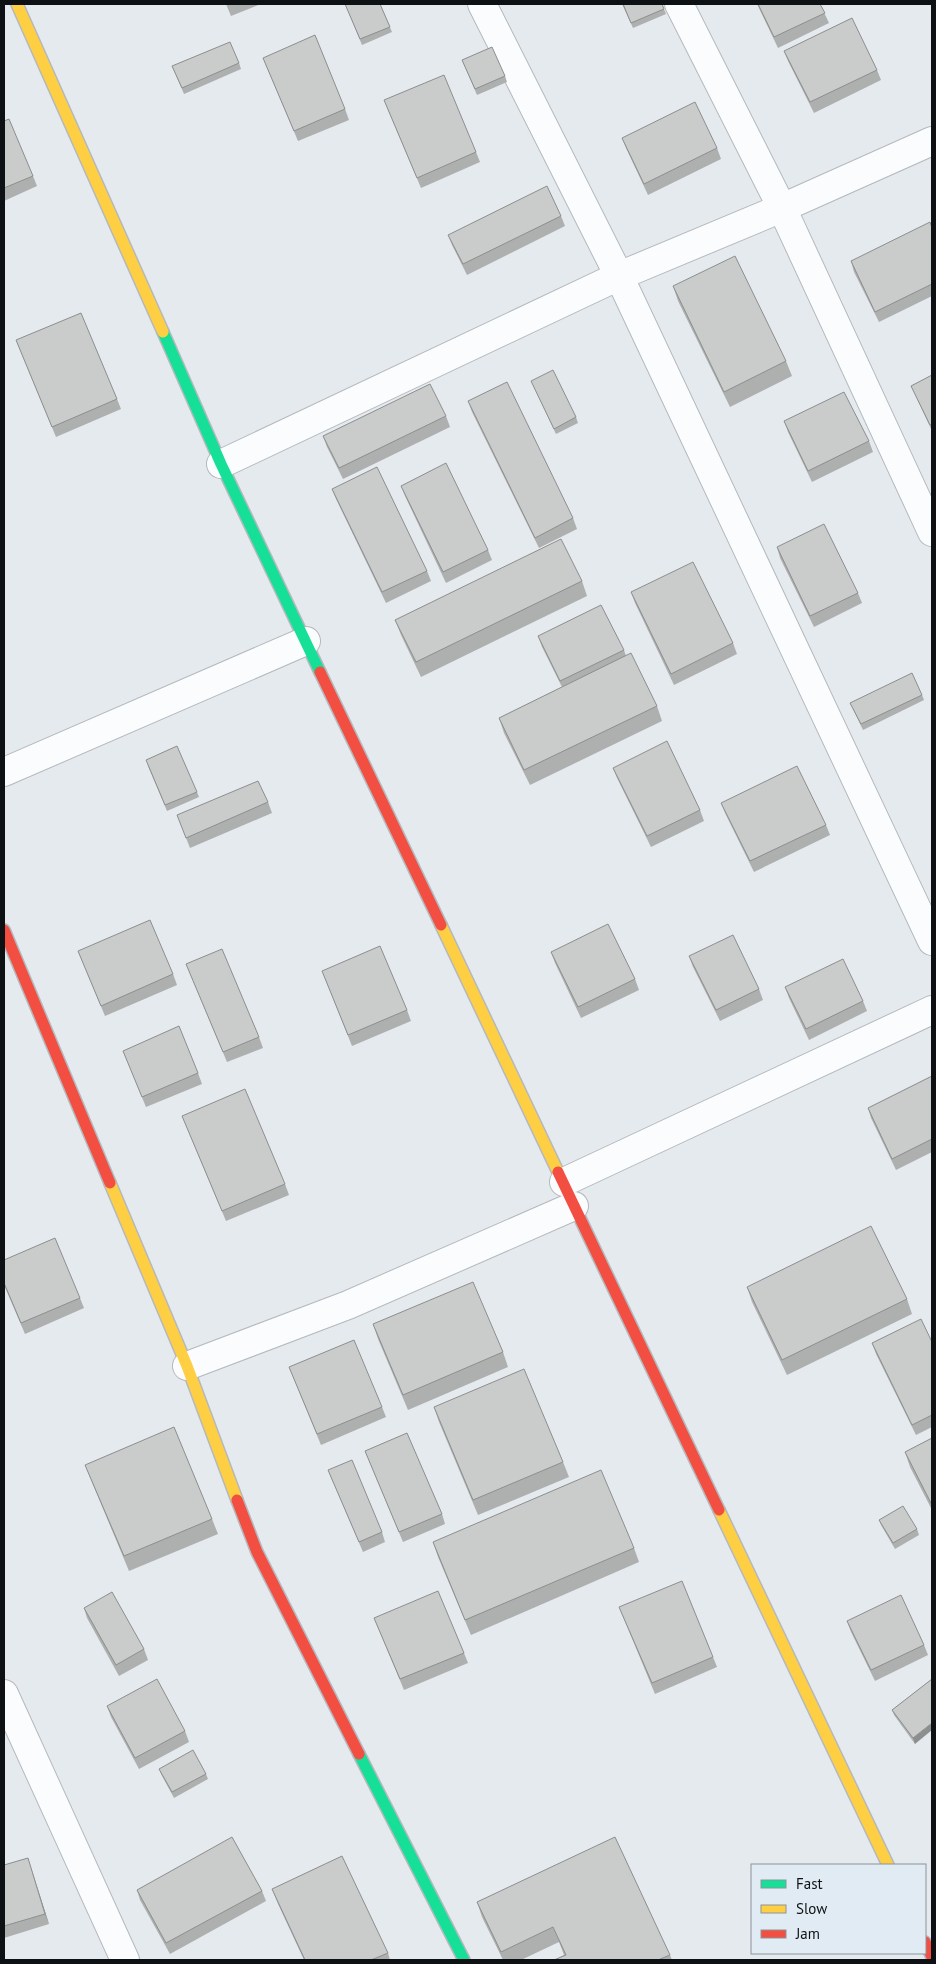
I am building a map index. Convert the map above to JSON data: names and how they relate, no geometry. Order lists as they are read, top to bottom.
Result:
{
  "legend": ["Fast", "Slow", "Jam"]
}
